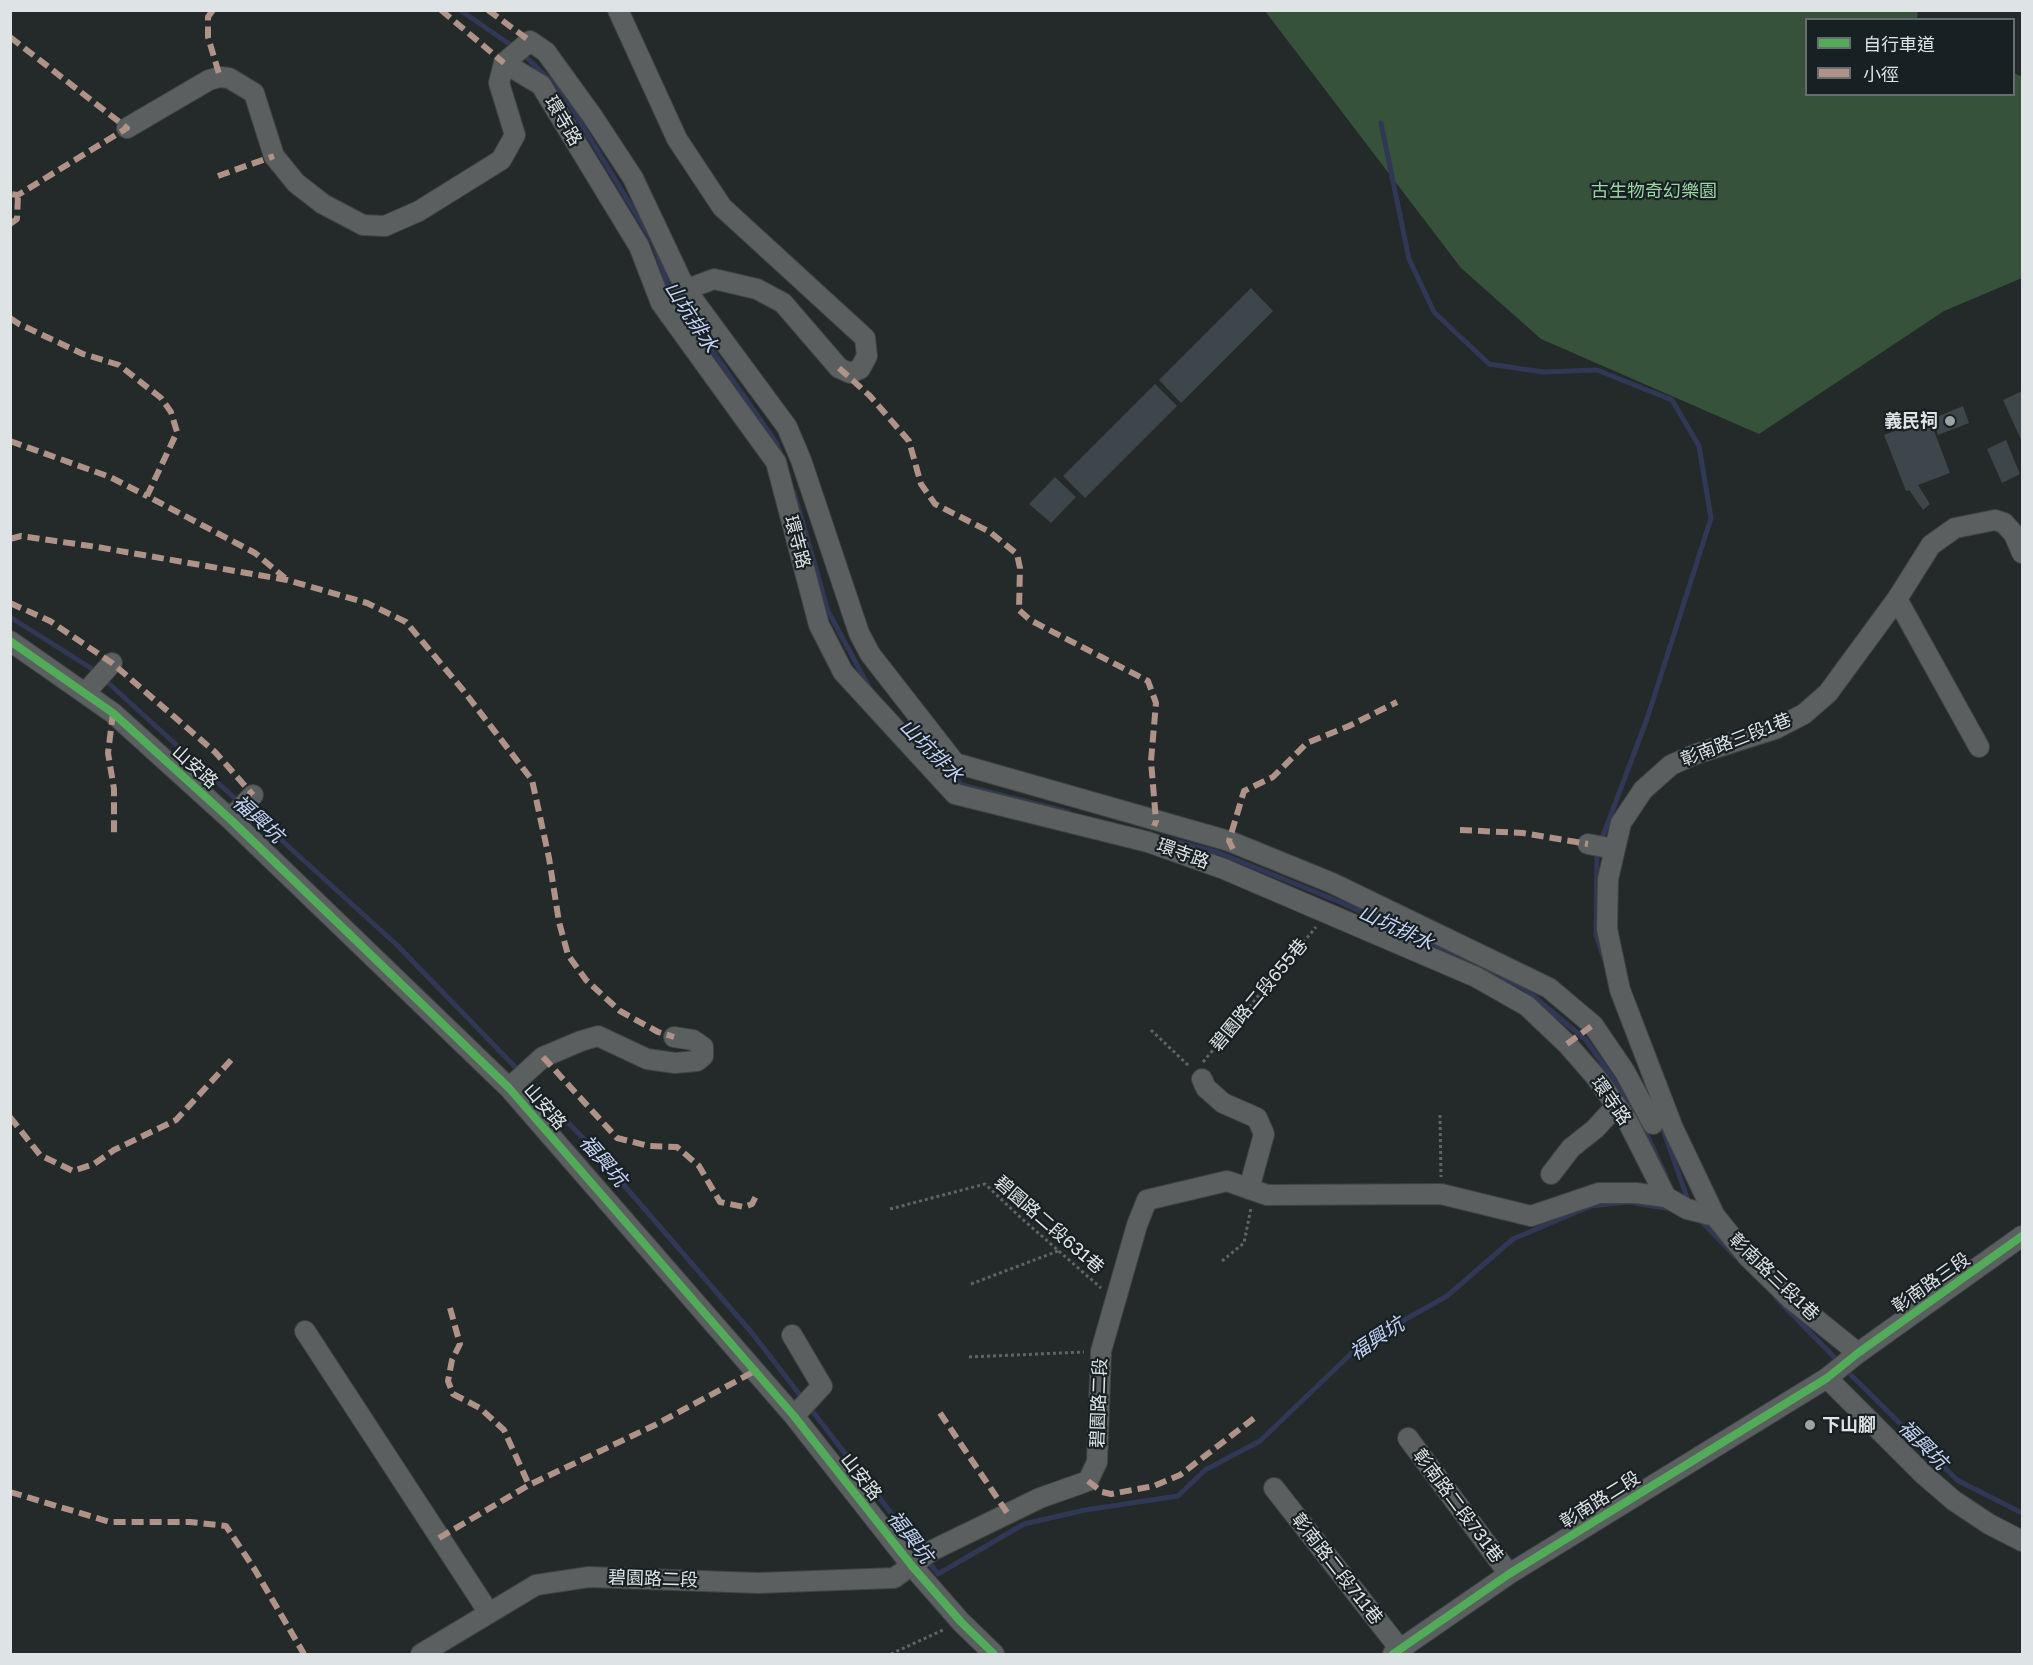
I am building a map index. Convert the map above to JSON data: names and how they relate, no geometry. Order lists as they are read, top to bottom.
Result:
{
  "streets": {
    "street": [
      "環寺路",
      "彰南路三段1巷",
      "山安路",
      "彰南路三段",
      "碧園路二段",
      "彰南路二段",
      "彰南路二段731巷",
      "彰南路二段711巷"
    ],
    "path": ["碧園路二段655巷", "碧園路二段631巷"]
  },
  "crossings": [
    ["環寺路", "碧園路二段655巷"],
    ["環寺路", "碧園路二段"],
    ["彰南路三段1巷", "彰南路三段"],
    ["彰南路三段1巷", "碧園路二段"],
    ["山安路", "碧園路二段"],
    ["碧園路二段631巷", "碧園路二段"],
    ["彰南路三段", "彰南路二段"],
    ["彰南路二段", "彰南路二段731巷"],
    ["彰南路二段", "彰南路二段711巷"]
  ],
  "water": ["山坑排水", "福興坑"],
  "parks": ["古生物奇幻樂園"],
  "places": ["義民祠", "下山腳"],
  "legend": ["自行車道", "小徑"]
}
